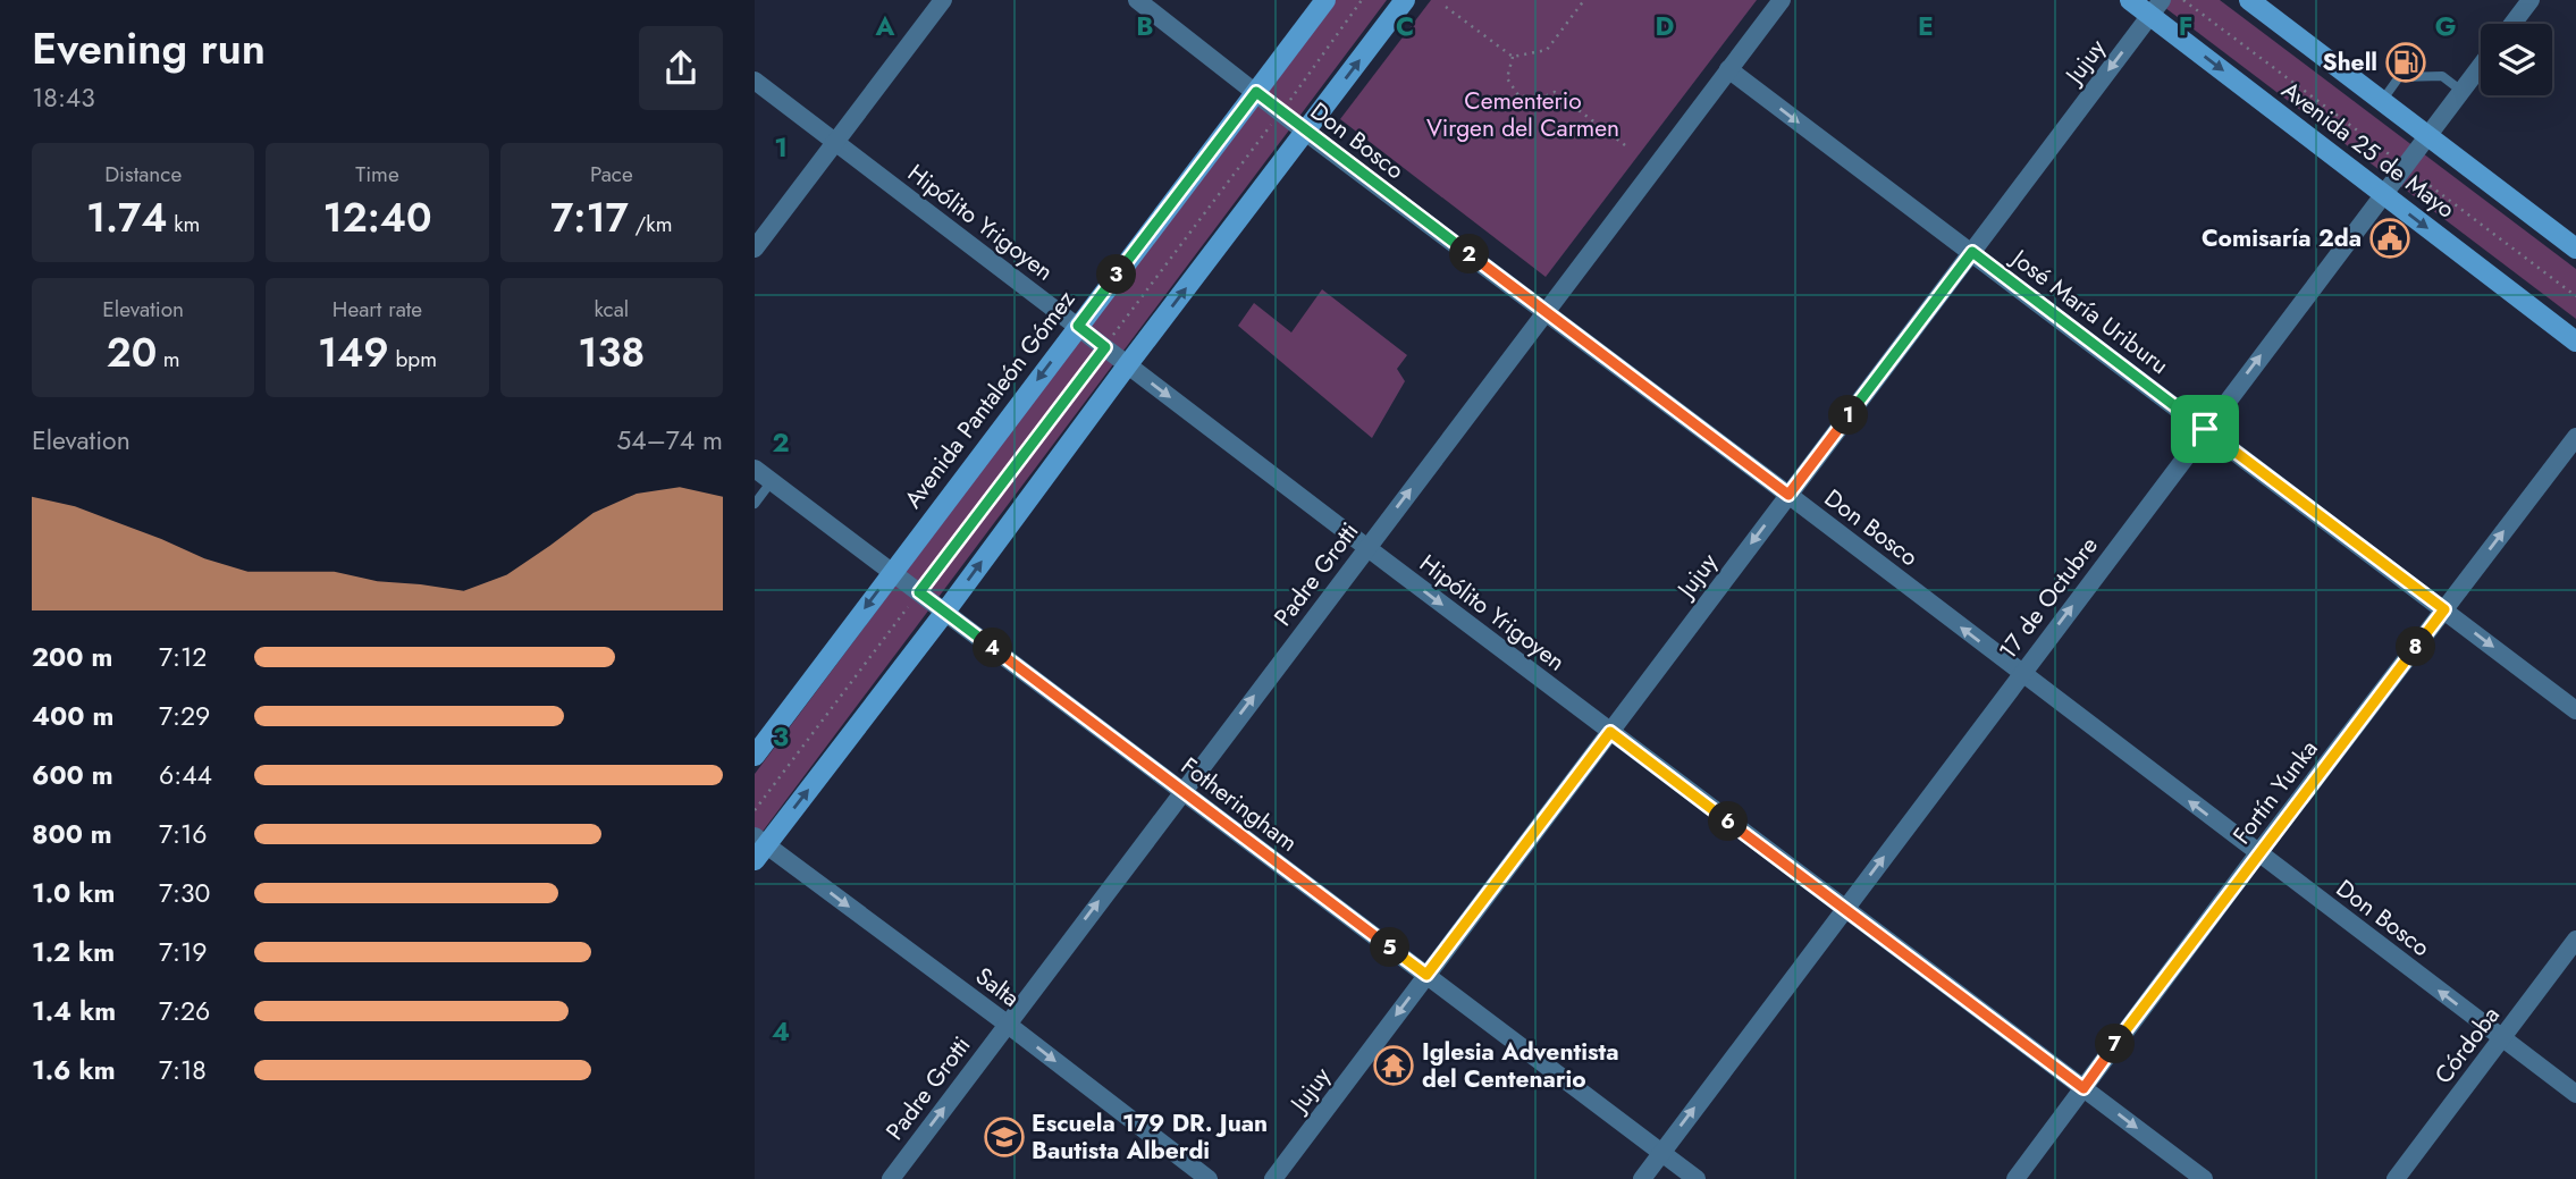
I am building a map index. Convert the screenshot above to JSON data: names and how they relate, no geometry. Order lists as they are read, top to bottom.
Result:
{
  "streets": {
    "main road": ["Avenida 25 de Mayo", "Avenida Pantaleón Gómez"],
    "street": [
      "Jujuy",
      "Don Bosco",
      "Hipólito Yrigoyen",
      "José María Uriburu",
      "Padre Grotti",
      "17 de Octubre",
      "Fortín Yunka",
      "Fotheringham",
      "Salta",
      "Córdoba"
    ]
  },
  "crossings": [
    ["Jujuy", "Don Bosco"],
    ["Jujuy", "Avenida 25 de Mayo"],
    ["Jujuy", "Hipólito Yrigoyen"],
    ["Jujuy", "José María Uriburu"],
    ["Jujuy", "Fotheringham"],
    ["Don Bosco", "Avenida Pantaleón Gómez"],
    ["Don Bosco", "Padre Grotti"],
    ["Don Bosco", "17 de Octubre"],
    ["Don Bosco", "Fortín Yunka"],
    ["Don Bosco", "Córdoba"],
    ["Avenida 25 de Mayo", "17 de Octubre"],
    ["Hipólito Yrigoyen", "Avenida Pantaleón Gómez"],
    ["Hipólito Yrigoyen", "Padre Grotti"],
    ["Hipólito Yrigoyen", "17 de Octubre"],
    ["Hipólito Yrigoyen", "Fortín Yunka"],
    ["José María Uriburu", "Padre Grotti"],
    ["José María Uriburu", "17 de Octubre"],
    ["José María Uriburu", "Fortín Yunka"],
    ["Avenida Pantaleón Gómez", "Fotheringham"],
    ["Padre Grotti", "Fotheringham"],
    ["Padre Grotti", "Salta"],
    ["17 de Octubre", "Fotheringham"]
  ],
  "one_way": [
    "Jujuy",
    "Don Bosco",
    "Hipólito Yrigoyen",
    "José María Uriburu",
    "Padre Grotti",
    "17 de Octubre",
    "Salta"
  ],
  "parks": ["Cementerio Virgen del Carmen"],
  "places": {
    "fuel station": ["Shell"],
    "public building": ["Comisaría 2da"],
    "temple": ["Iglesia Adventista del Centenario"],
    "school or university": ["Escuela 179 DR. Juan Bautista Alberdi"]
  },
  "page": {
    "heading": ["Evening run", "18:43"],
    "stats": [
      ["Distance", "1.74 km"],
      ["Time", "12:40"],
      ["Pace", "7:17 /km"],
      ["Elevation", "20 m"],
      ["Heart rate", "149 bpm"],
      ["kcal", "138"]
    ],
    "pins": [
      "2",
      "3",
      "1",
      "8",
      "4",
      "6",
      "5",
      "7"
    ],
    "chart": ["Elevation", "54–74 m"],
    "list": [
      {
        "name": "200 m",
        "note": "7:12"
      },
      {
        "name": "400 m",
        "note": "7:29"
      },
      {
        "name": "600 m",
        "note": "6:44"
      },
      {
        "name": "800 m",
        "note": "7:16"
      },
      {
        "name": "1.0 km",
        "note": "7:30"
      },
      {
        "name": "1.2 km",
        "note": "7:19"
      },
      {
        "name": "1.4 km",
        "note": "7:26"
      },
      {
        "name": "1.6 km",
        "note": "7:18"
      }
    ]
  },
  "grid": {
    "columns": [
      "A",
      "B",
      "C",
      "D",
      "E",
      "F",
      "G"
    ],
    "rows": [
      "1",
      "2",
      "3",
      "4"
    ]
  }
}
